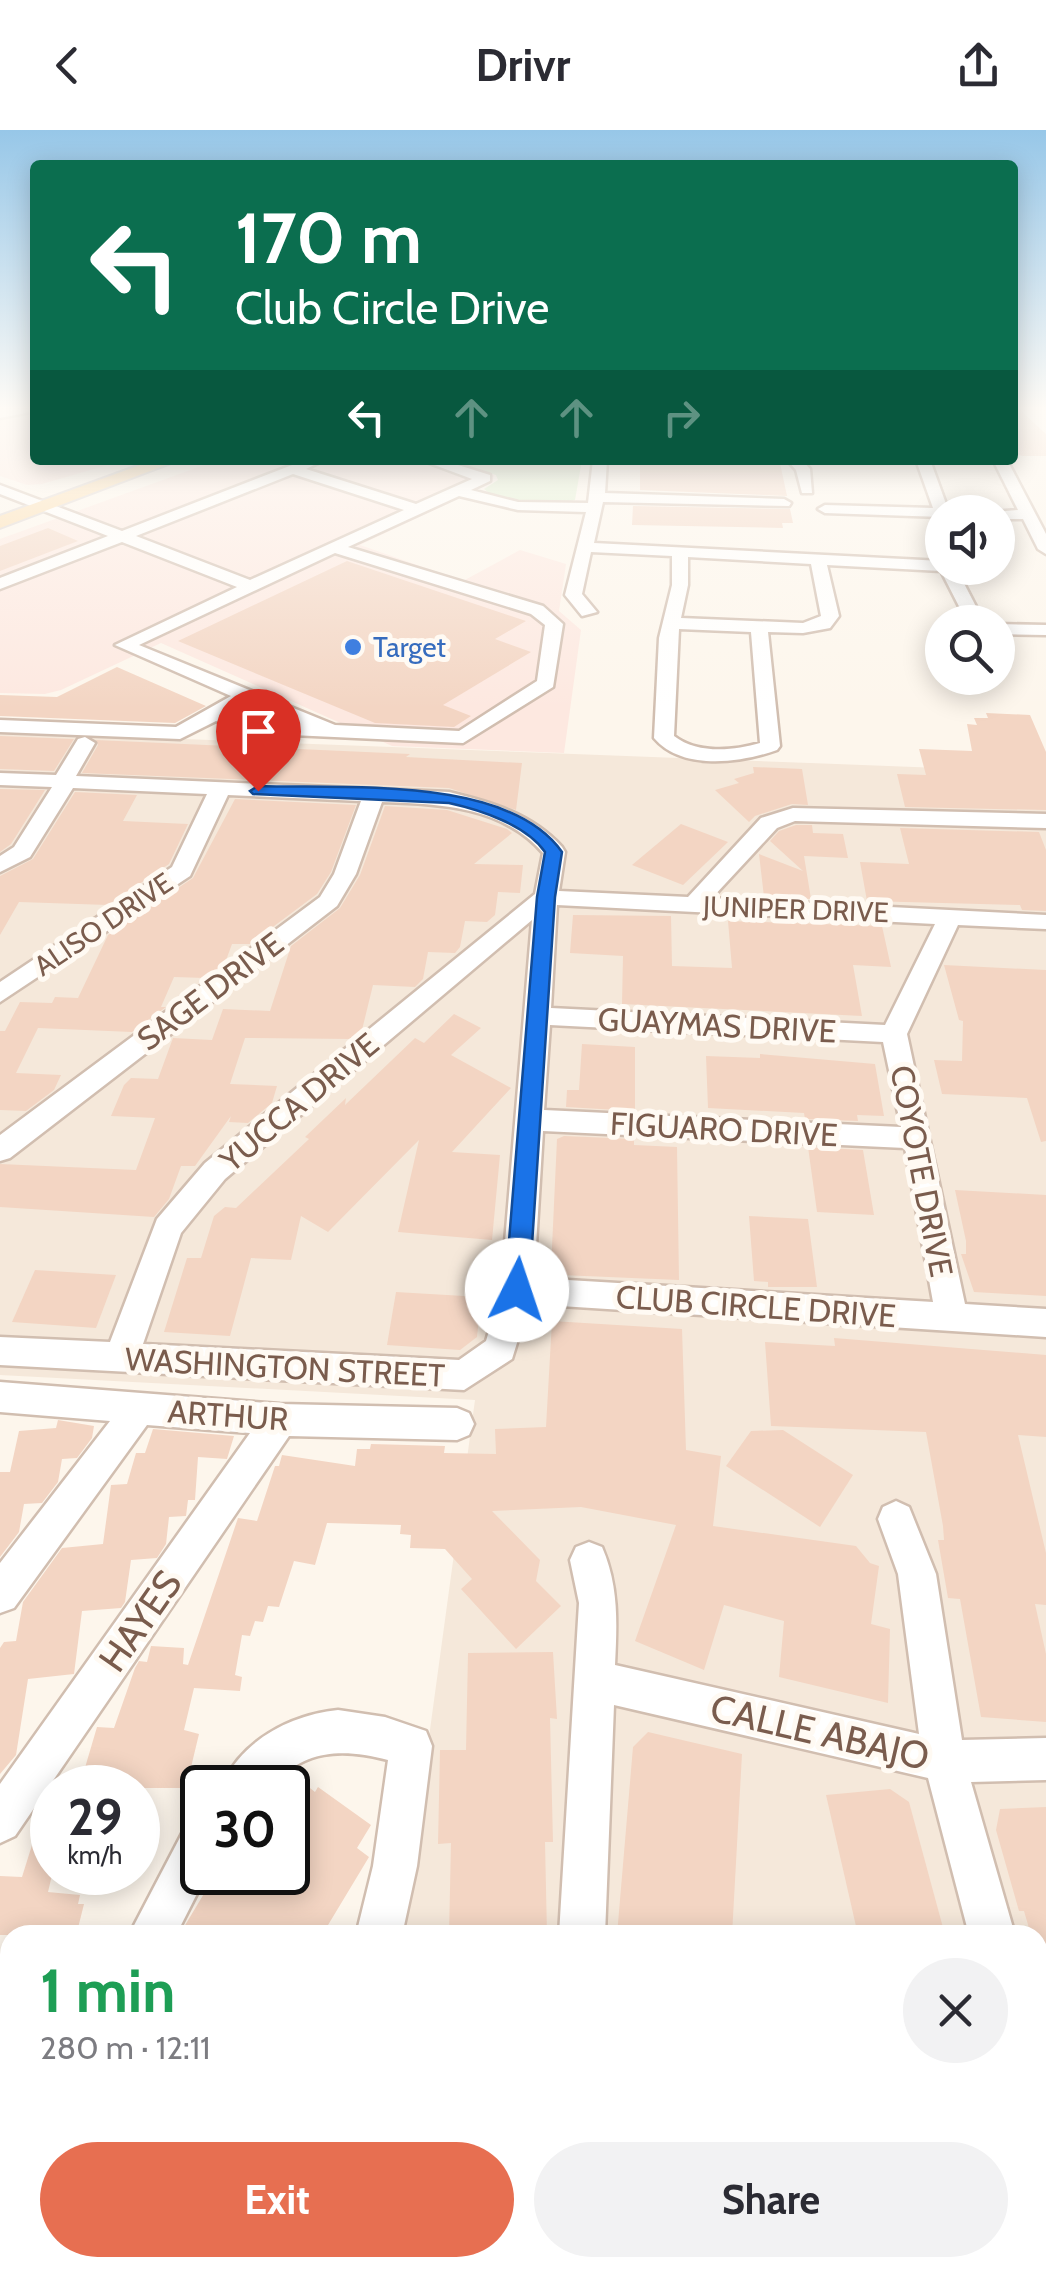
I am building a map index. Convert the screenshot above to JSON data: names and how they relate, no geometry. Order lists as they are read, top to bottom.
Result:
{
  "streets": {
    "street": [
      "JUNIPER DRIVE",
      "ALISO DRIVE",
      "SAGE DRIVE",
      "GUAYMAS DRIVE",
      "YUCCA DRIVE",
      "FIGUARO DRIVE",
      "COYOTE DRIVE",
      "CLUB CIRCLE DRIVE",
      "WASHINGTON STREET",
      "ARTHUR",
      "HAYES",
      "CALLE ABAJO"
    ]
  },
  "crossings": [
    ["JUNIPER DRIVE", "YUCCA DRIVE"],
    ["JUNIPER DRIVE", "COYOTE DRIVE"],
    ["GUAYMAS DRIVE", "COYOTE DRIVE"],
    ["YUCCA DRIVE", "WASHINGTON STREET"],
    ["FIGUARO DRIVE", "COYOTE DRIVE"],
    ["COYOTE DRIVE", "CLUB CIRCLE DRIVE"],
    ["CLUB CIRCLE DRIVE", "WASHINGTON STREET"],
    ["ARTHUR", "HAYES"]
  ],
  "places": ["Target"],
  "page": {
    "header": "Drivr",
    "turn": ["170 m", "Club Circle Drive"],
    "speed": "29 km/h",
    "limit": "30",
    "heading": ["1 min", "280 m · 12:11"],
    "buttons": ["Exit", "Share"]
  }
}
